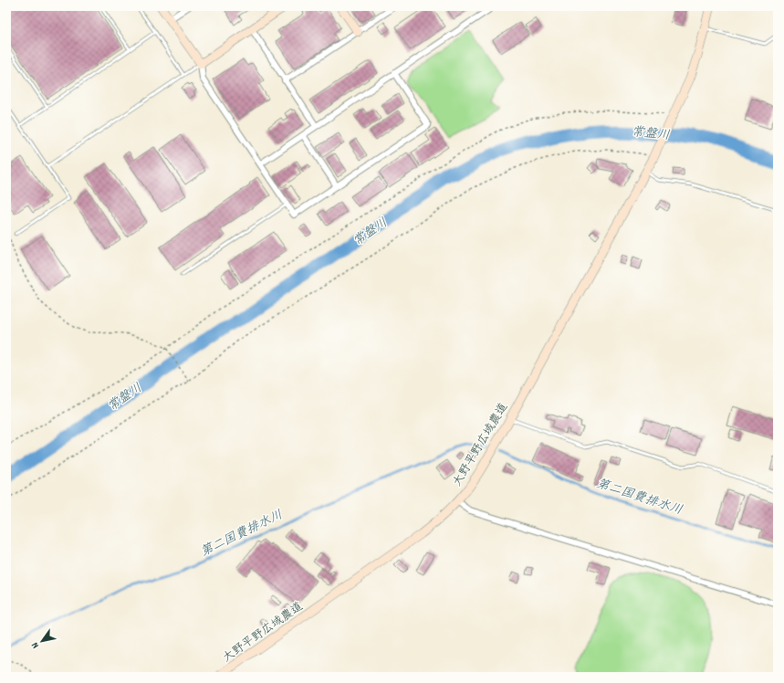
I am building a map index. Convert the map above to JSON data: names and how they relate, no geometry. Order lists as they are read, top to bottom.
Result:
{
  "streets": {
    "street": ["大野平野広域農道"]
  },
  "water": ["常盤川", "第二国費排水川"],
  "north": "bottom left"
}
